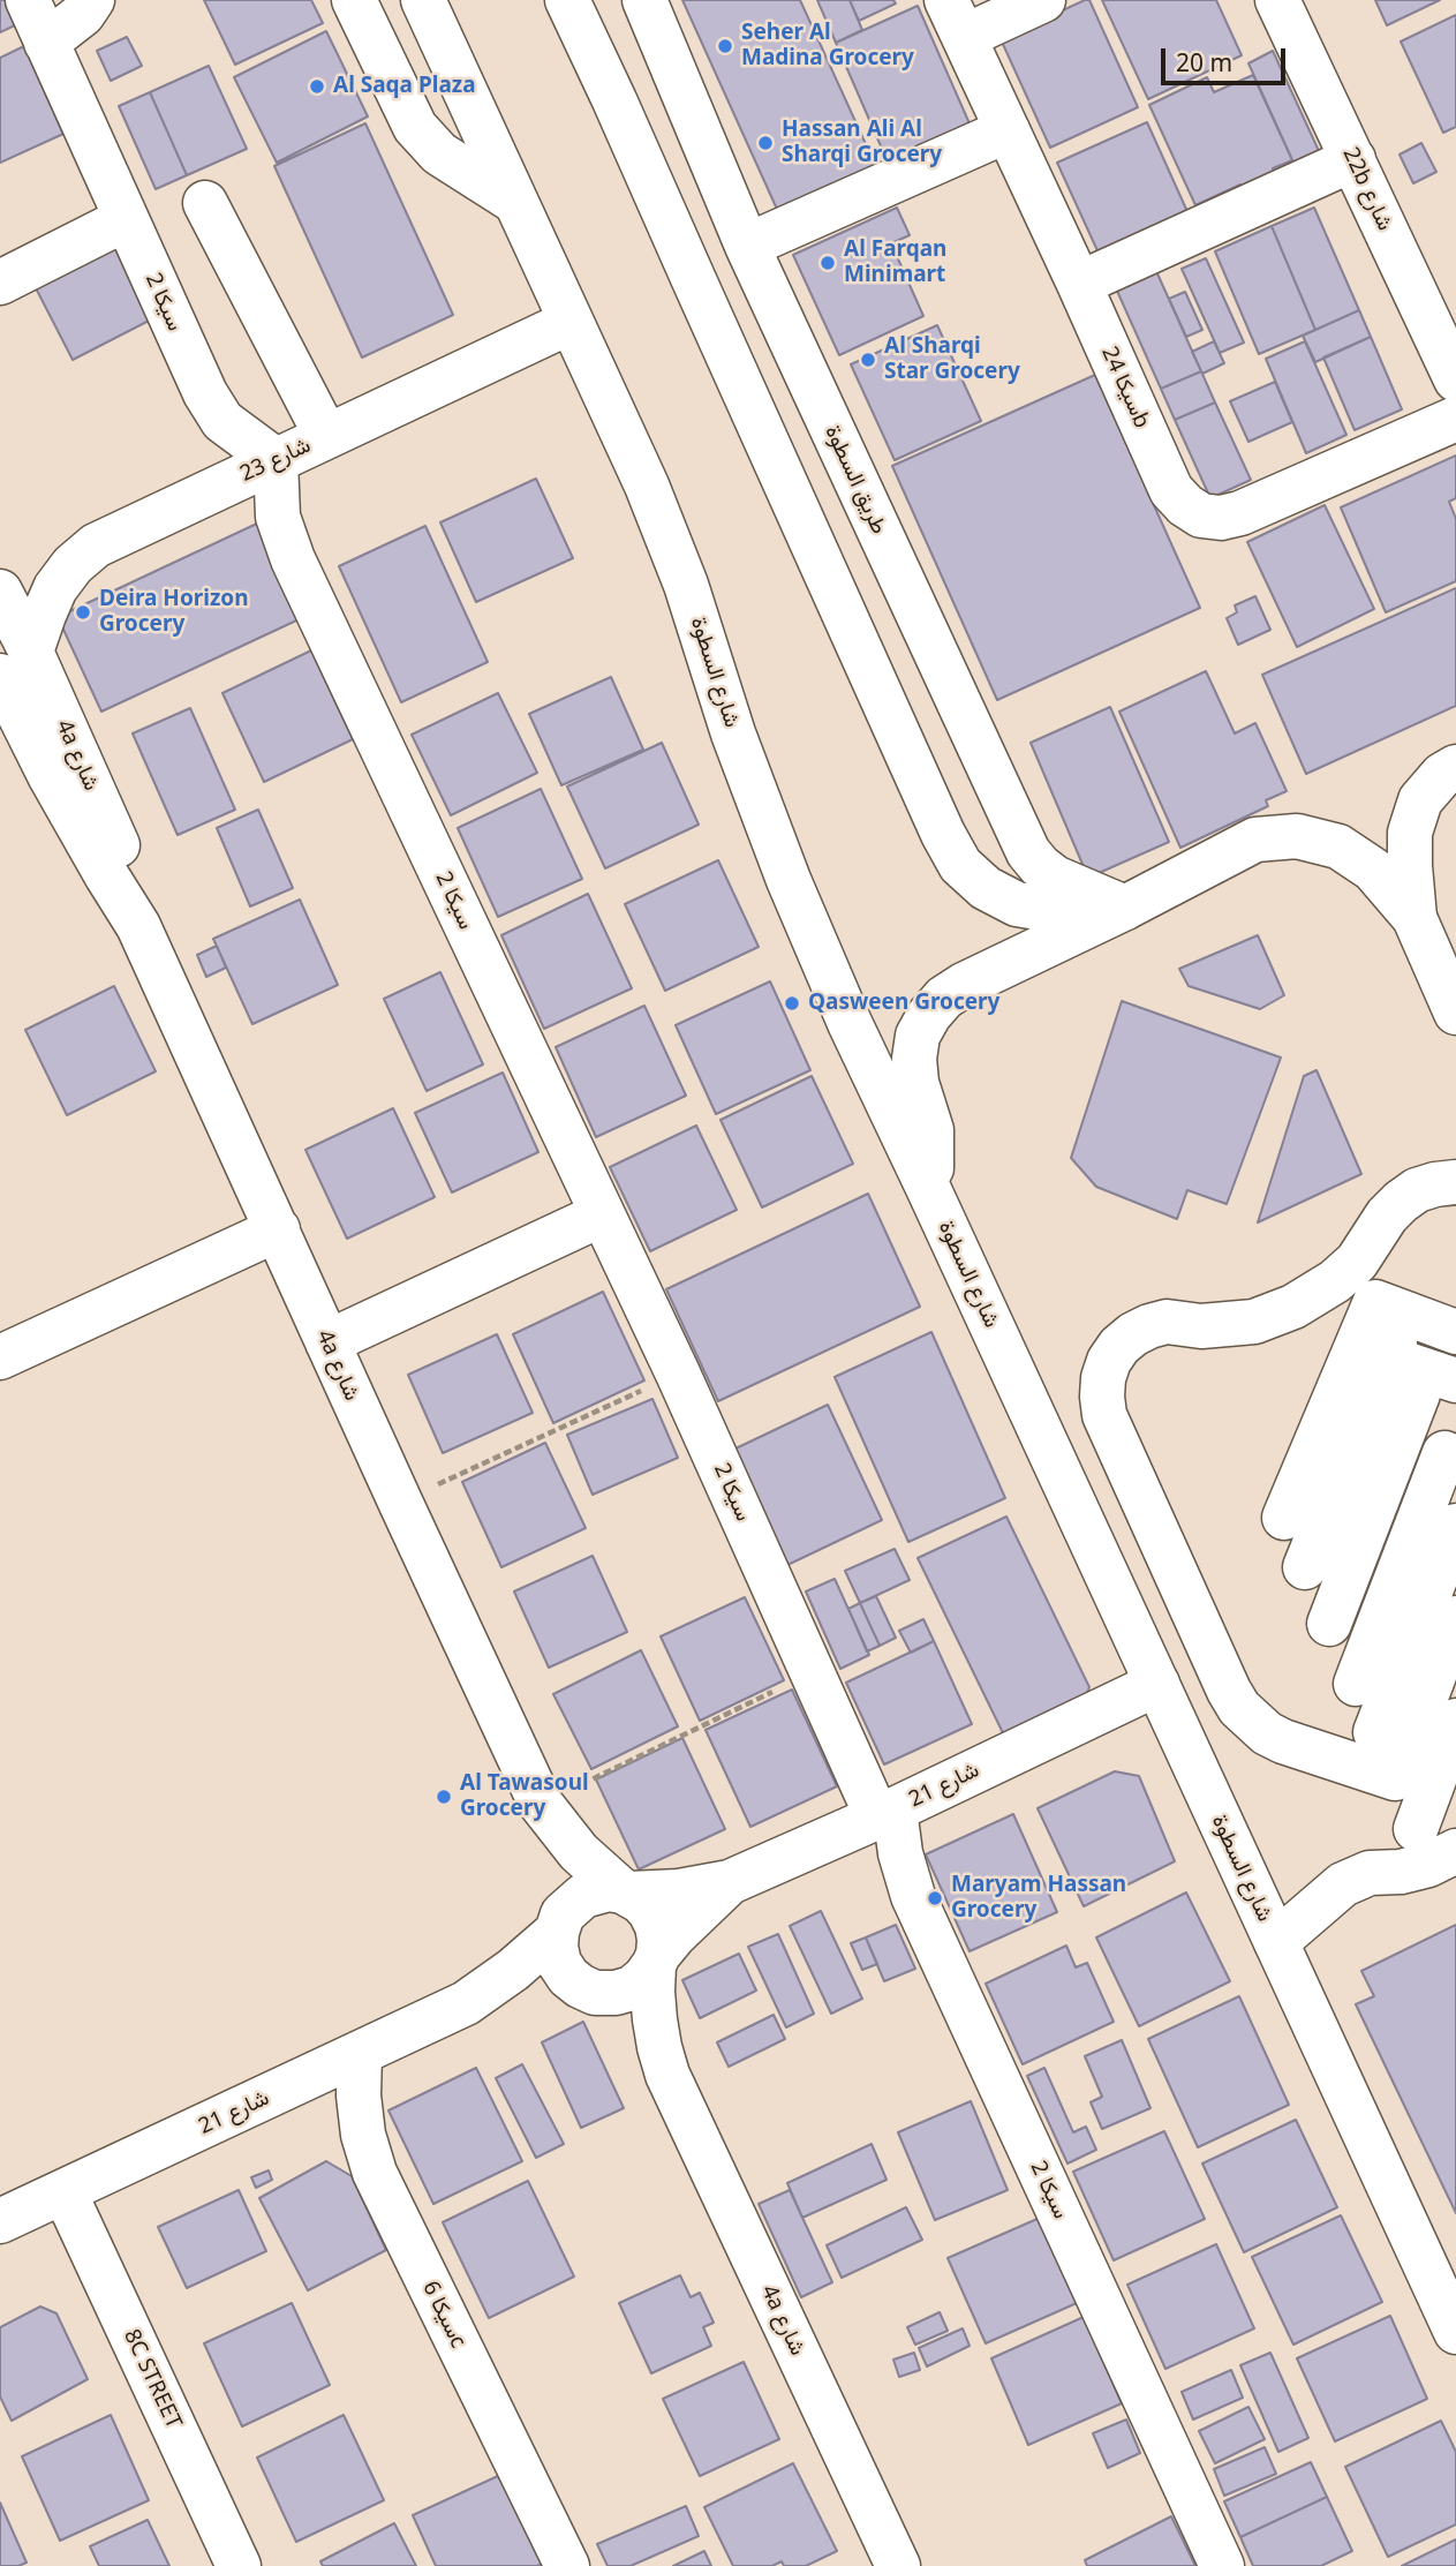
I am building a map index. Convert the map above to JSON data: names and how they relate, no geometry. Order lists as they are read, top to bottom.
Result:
{
  "streets": {
    "street": [
      "22b شارع",
      "سيكا 2",
      "سيكا 24b",
      "شارع 23",
      "طريق السطوة",
      "شارع السطوة",
      "4a شارع",
      "شارع 21",
      "سيكا 6c",
      "8C STREET"
    ]
  },
  "crossings": [
    ["سيكا 2", "شارع 23"],
    ["سيكا 2", "شارع 21"],
    ["شارع 23", "شارع السطوة"],
    ["شارع 23", "4a شارع"],
    ["شارع السطوة", "شارع 21"],
    ["4a شارع", "شارع 21"],
    ["شارع 21", "سيكا 6c"],
    ["شارع 21", "8C STREET"]
  ],
  "places": [
    "Seher Al Madina Grocery",
    "Al Saqa Plaza",
    "Hassan Ali Al Sharqi Grocery",
    "Al Farqan Minimart",
    "Al Sharqi Star Grocery",
    "Deira Horizon Grocery",
    "Qasween Grocery",
    "Al Tawasoul Grocery",
    "Maryam Hassan Grocery"
  ],
  "scale_bar": "20 m"
}
